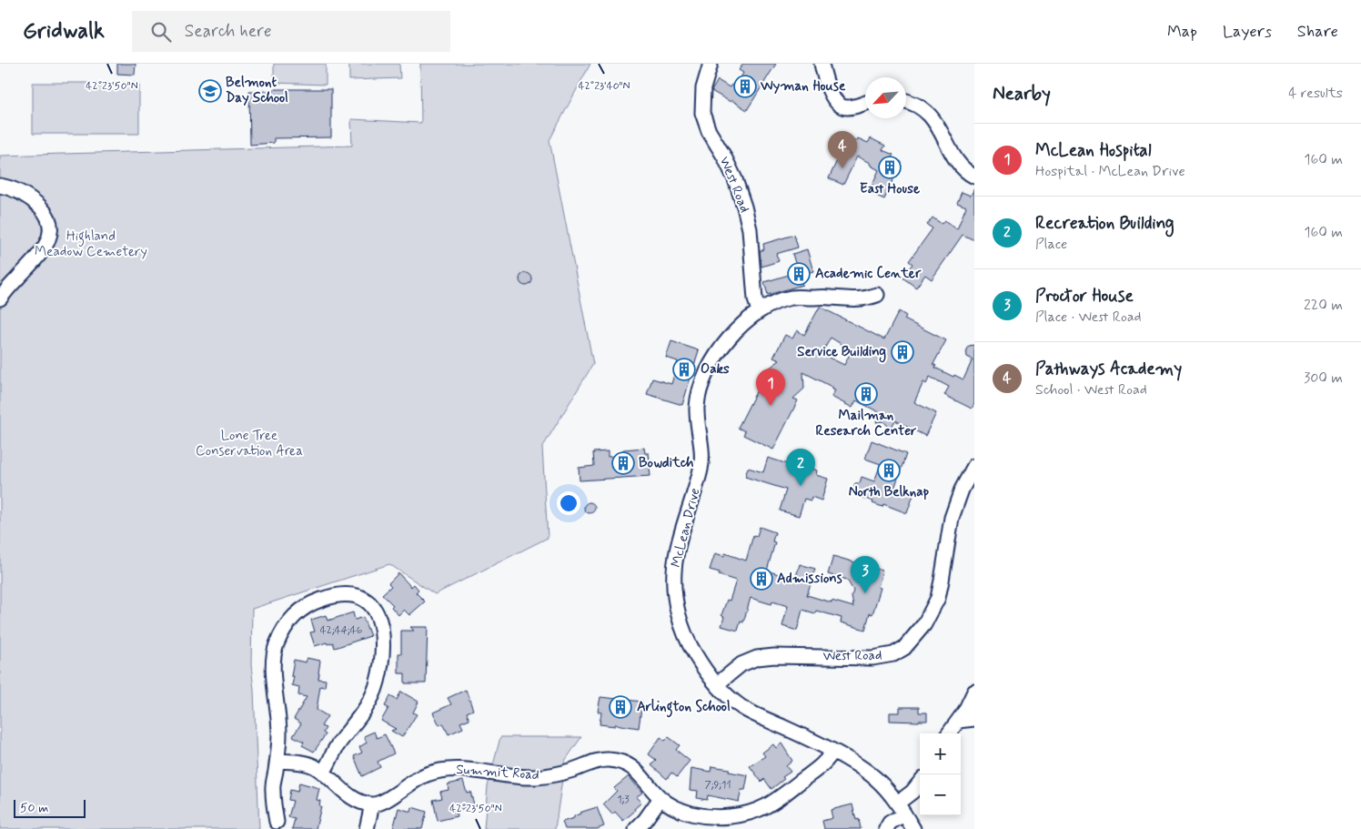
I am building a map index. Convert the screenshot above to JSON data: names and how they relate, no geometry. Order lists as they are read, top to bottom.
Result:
{
  "streets": {
    "street": ["West Road", "McLean Drive", "Summit Road"]
  },
  "crossings": [
    ["West Road", "McLean Drive"],
    ["McLean Drive", "Summit Road"]
  ],
  "parks": ["Highland Meadow Cemetery", "Lone Tree Conservation Area"],
  "places": {
    "building": [
      "Wyman House",
      "East House",
      "Academic Center",
      "Service Building",
      "Oaks",
      "Mailman Research Center",
      "Bowditch",
      "North Belknap",
      "Admissions",
      "Arlington School"
    ],
    "school or university": ["Belmont Day School"]
  },
  "house_numbers": ["42;44;46", "7;9;11", "1;3"],
  "scale_bar": "50 m",
  "north": "bottom left",
  "page": {
    "header": "Gridwalk",
    "search": "Search here",
    "nav": ["Map", "Layers", "Share"],
    "heading": ["Nearby", "4 results"],
    "list": [
      {
        "mark": "1",
        "name": "McLean Hospital",
        "note": "Hospital · McLean Drive",
        "value": "160 m"
      },
      {
        "mark": "2",
        "name": "Recreation Building",
        "note": "Place",
        "value": "160 m"
      },
      {
        "mark": "3",
        "name": "Proctor House",
        "note": "Place · West Road",
        "value": "220 m"
      },
      {
        "mark": "4",
        "name": "Pathways Academy",
        "note": "School · West Road",
        "value": "300 m"
      }
    ],
    "pins": [
      "4",
      "1",
      "2",
      "3"
    ],
    "map_buttons": ["+", "−"],
    "scale": "50 m"
  },
  "coordinates": ["42°23'50\"N", "42°23'40\"N"]
}
